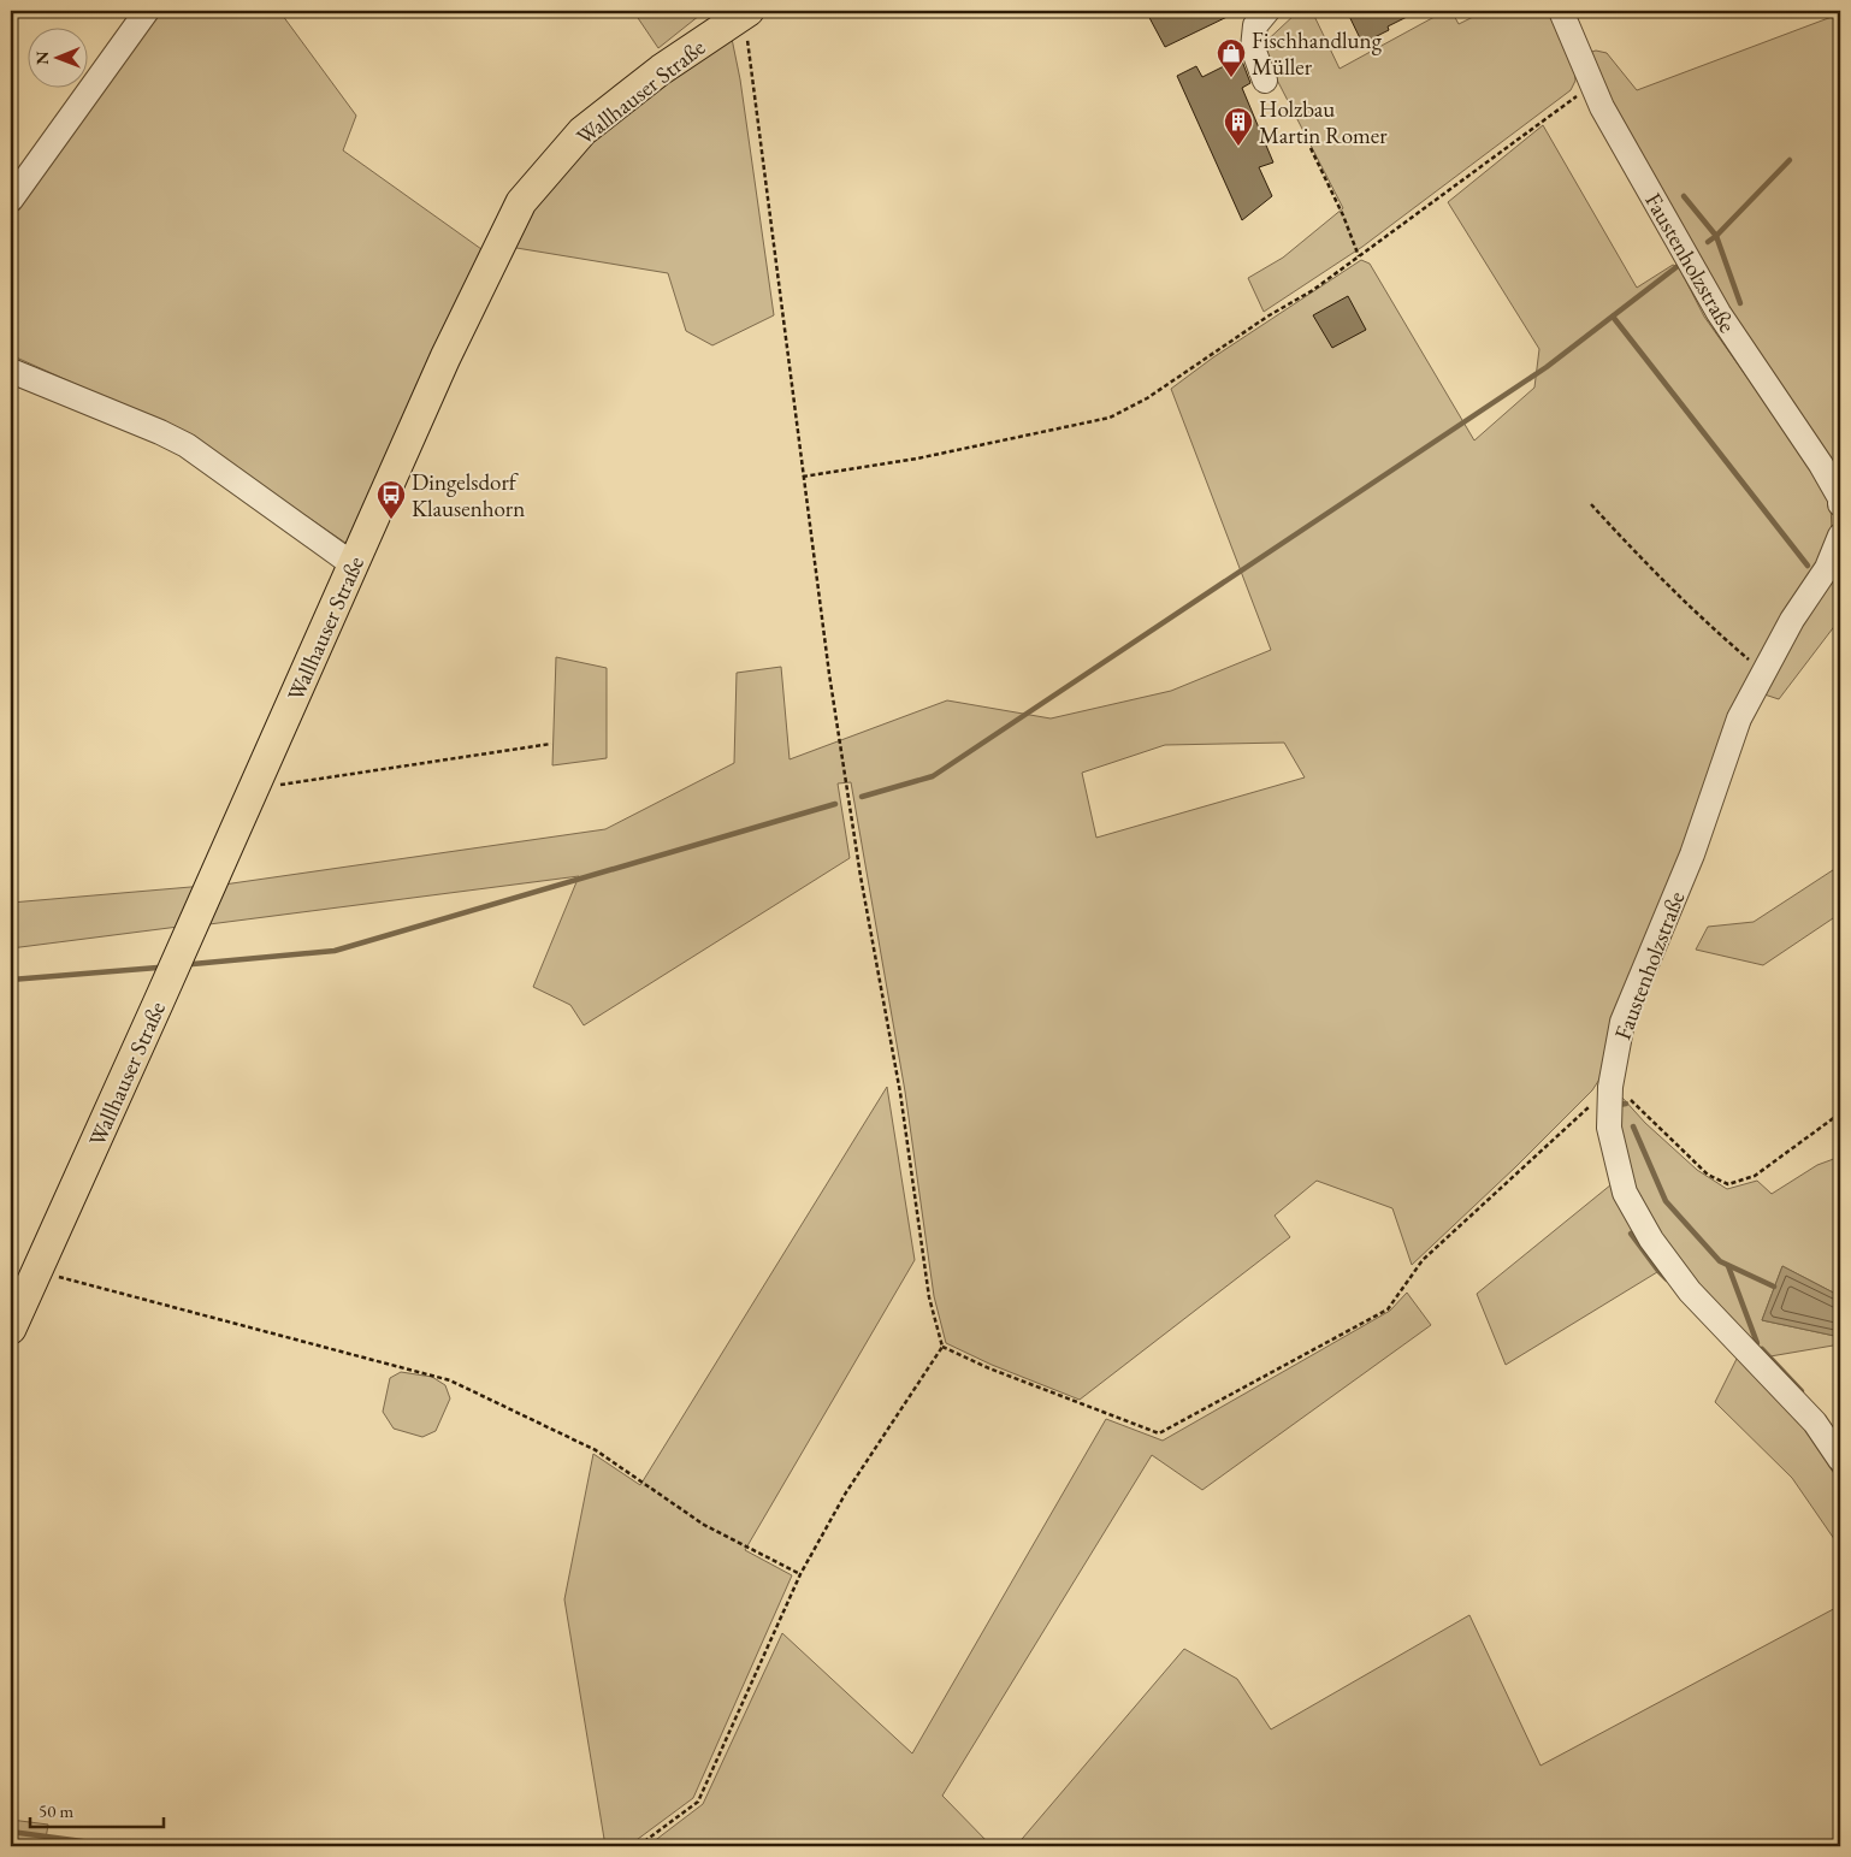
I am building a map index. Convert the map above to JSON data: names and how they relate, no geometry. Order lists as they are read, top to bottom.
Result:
{
  "streets": {
    "main road": ["Wallhauser Straße"],
    "street": ["Faustenholzstraße"]
  },
  "places": {
    "shop": ["Fischhandlung Müller"],
    "building": ["Holzbau Martin Romer"],
    "bus stop": ["Dingelsdorf Klausenhorn"]
  },
  "scale_bar": "50 m",
  "north": "left"
}
